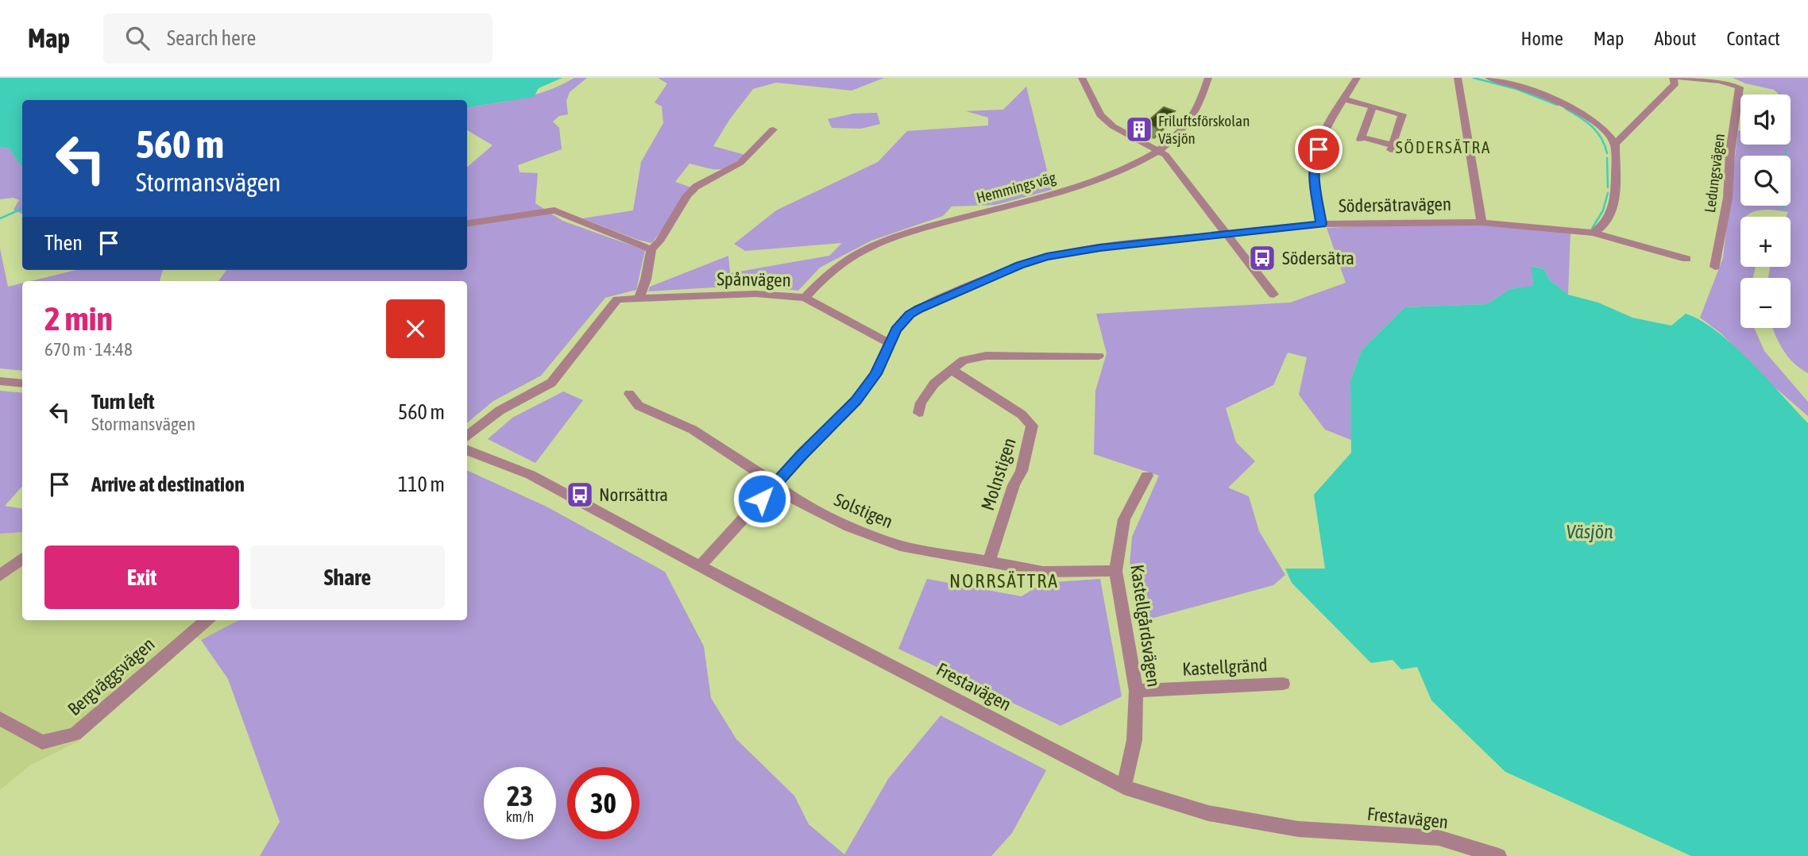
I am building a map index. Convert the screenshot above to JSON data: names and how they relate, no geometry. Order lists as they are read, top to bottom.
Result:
{
  "streets": {
    "street": [
      "Ledungsvägen",
      "Hemmings väg",
      "Södersätravägen",
      "Spånvägen",
      "Molnstigen",
      "Solstigen",
      "Kastellgårdsvägen",
      "Kastellgränd",
      "Bergväggsvägen",
      "Frestavägen"
    ]
  },
  "crossings": [
    ["Hemmings väg", "Spånvägen"],
    ["Södersätravägen", "Spånvägen"],
    ["Södersätravägen", "Solstigen"],
    ["Södersätravägen", "Frestavägen"],
    ["Molnstigen", "Solstigen"],
    ["Solstigen", "Kastellgårdsvägen"],
    ["Kastellgårdsvägen", "Kastellgränd"],
    ["Kastellgårdsvägen", "Frestavägen"]
  ],
  "districts": ["SÖDERSÄTRA", "NORRSÄTTRA"],
  "water": ["Väsjön"],
  "places": {
    "building": ["Friluftsförskolan Väsjön"],
    "bus stop": ["Södersätra", "Norrsättra"]
  },
  "page": {
    "header": "Map",
    "search": "Search here",
    "nav": [
      "Home",
      "Map",
      "About",
      "Contact"
    ],
    "map_buttons": ["+", "−"],
    "turn": ["560 m", "Stormansvägen"],
    "then": "Then",
    "heading": ["2 min", "670 m · 14:48"],
    "list": [
      {
        "name": "Turn left",
        "note": "Stormansvägen",
        "value": "560 m"
      },
      {
        "name": "Arrive at destination",
        "value": "110 m"
      }
    ],
    "buttons": ["Exit", "Share"],
    "speed": "23 km/h",
    "limit": "30"
  }
}
